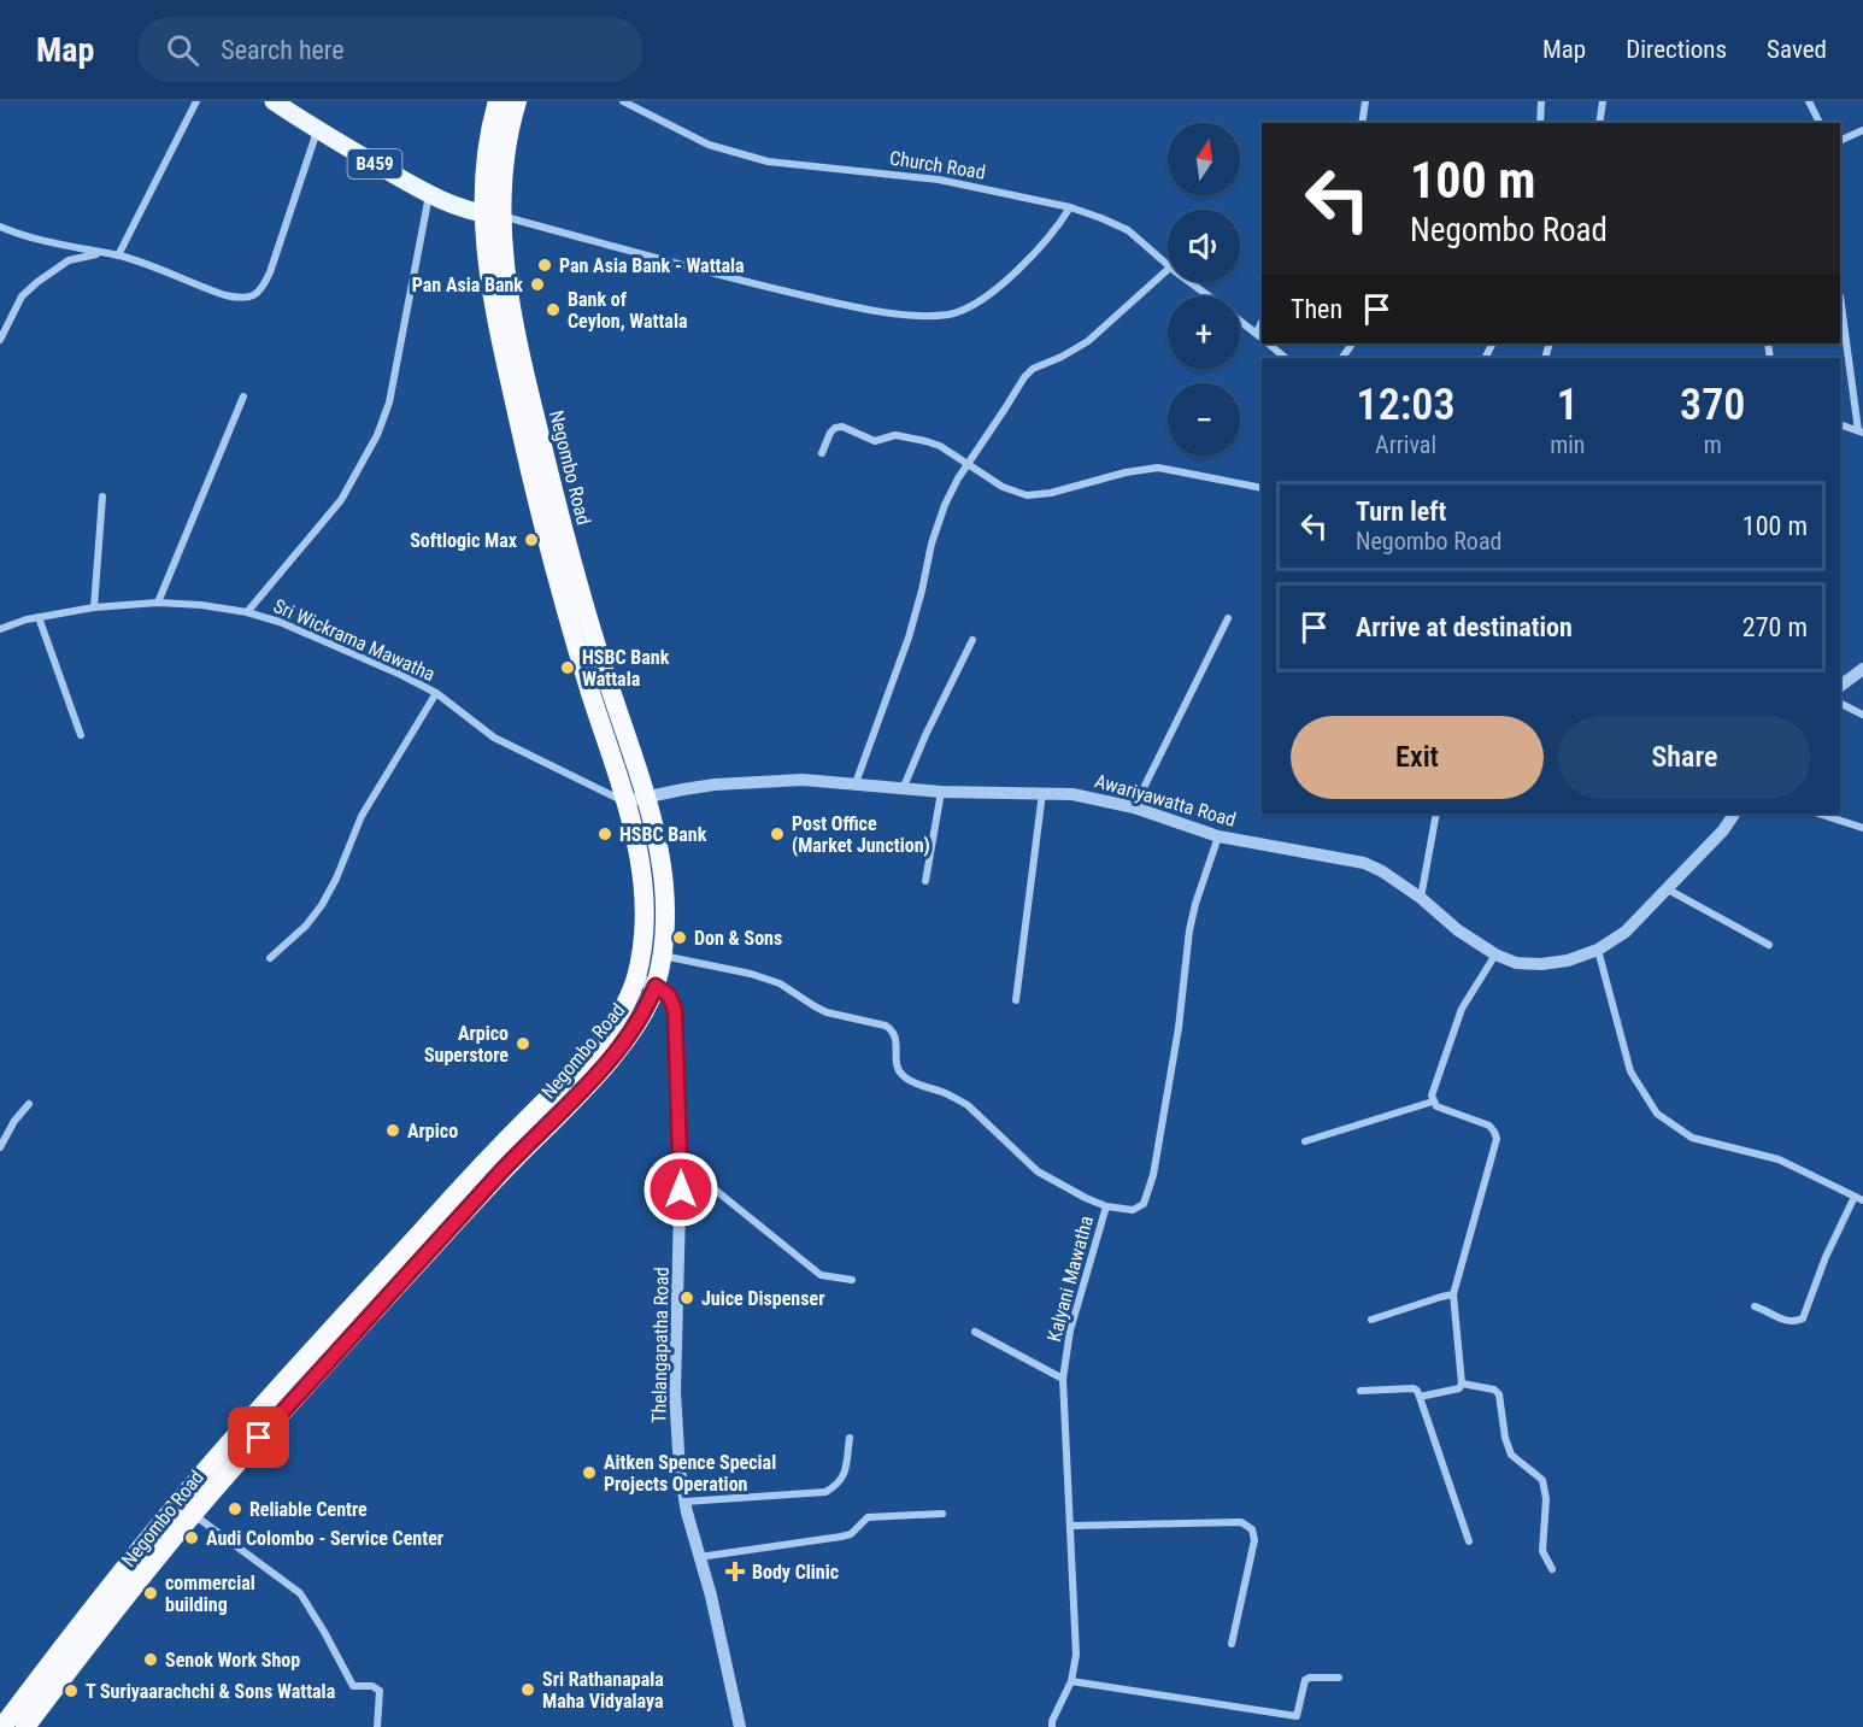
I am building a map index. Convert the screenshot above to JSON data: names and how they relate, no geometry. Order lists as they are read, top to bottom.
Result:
{
  "streets": {
    "highway": ["Negombo Road"],
    "main road": ["B459"],
    "street": [
      "Church Road",
      "Sri Wickrama Mawatha",
      "Awariyawatta Road",
      "Kalyani Mawatha",
      "Thelangapatha Road"
    ]
  },
  "crossings": [
    ["B459", "Negombo Road"],
    ["Negombo Road", "Sri Wickrama Mawatha"],
    ["Negombo Road", "Awariyawatta Road"],
    ["Negombo Road", "Thelangapatha Road"],
    ["Sri Wickrama Mawatha", "Awariyawatta Road"],
    ["Awariyawatta Road", "Kalyani Mawatha"]
  ],
  "places": {
    "other": [
      "Pan Asia Bank - Wattala",
      "Pan Asia Bank",
      "Bank of Ceylon, Wattala",
      "Softlogic Max",
      "HSBC Bank Wattala",
      "HSBC Bank",
      "Post Office (Market Junction)",
      "Don & Sons",
      "Arpico Superstore",
      "Arpico",
      "Juice Dispenser",
      "Aitken Spence Special Projects Operation",
      "Reliable Centre",
      "Audi Colombo - Service Center",
      "commercial building",
      "Senok Work Shop",
      "Sri Rathanapala Maha Vidyalaya",
      "T Suriyaarachchi & Sons Wattala"
    ],
    "health": ["Body Clinic"]
  },
  "north": "top",
  "page": {
    "header": "Map",
    "search": "Search here",
    "nav": ["Map", "Directions", "Saved"],
    "map_buttons": ["+", "−"],
    "turn": ["100 m", "Negombo Road"],
    "then": "Then",
    "eta": [
      "12:03",
      "Arrival",
      "1",
      "min",
      "370",
      "m"
    ],
    "list": [
      {
        "name": "Turn left",
        "note": "Negombo Road",
        "value": "100 m"
      },
      {
        "name": "Arrive at destination",
        "value": "270 m"
      }
    ],
    "buttons": ["Exit", "Share"]
  }
}
